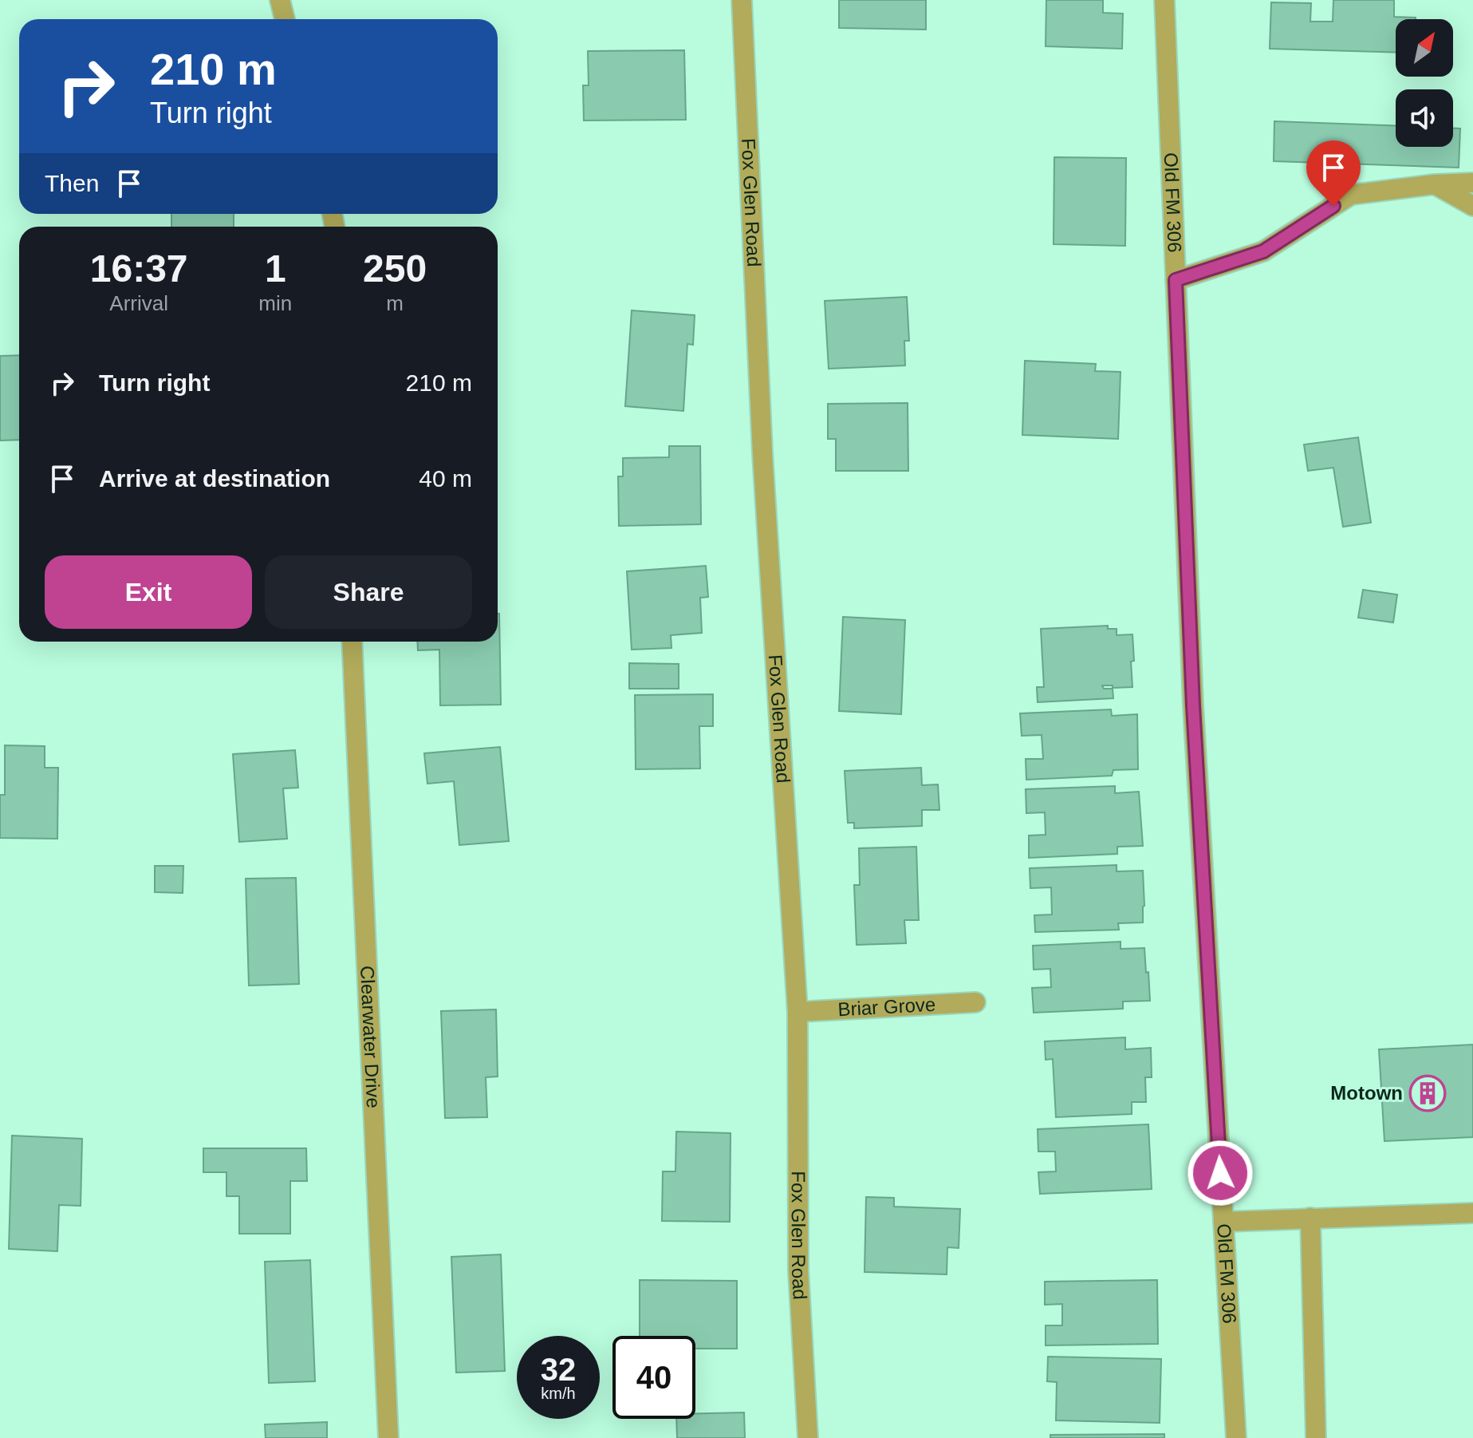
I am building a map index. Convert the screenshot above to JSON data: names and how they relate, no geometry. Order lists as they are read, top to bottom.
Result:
{
  "streets": {
    "street": [
      "Fox Glen Road",
      "Old FM 306",
      "Briar Grove",
      "Clearwater Drive"
    ]
  },
  "crossings": [
    ["Fox Glen Road", "Briar Grove"]
  ],
  "places": {
    "building": ["Motown"]
  },
  "north": "top right",
  "page": {
    "turn": ["210 m", "Turn right"],
    "then": "Then",
    "eta": [
      "16:37",
      "Arrival",
      "1",
      "min",
      "250",
      "m"
    ],
    "list": [
      {
        "name": "Turn right",
        "value": "210 m"
      },
      {
        "name": "Arrive at destination",
        "value": "40 m"
      }
    ],
    "buttons": ["Exit", "Share"],
    "speed": "32 km/h",
    "limit": "40"
  }
}
